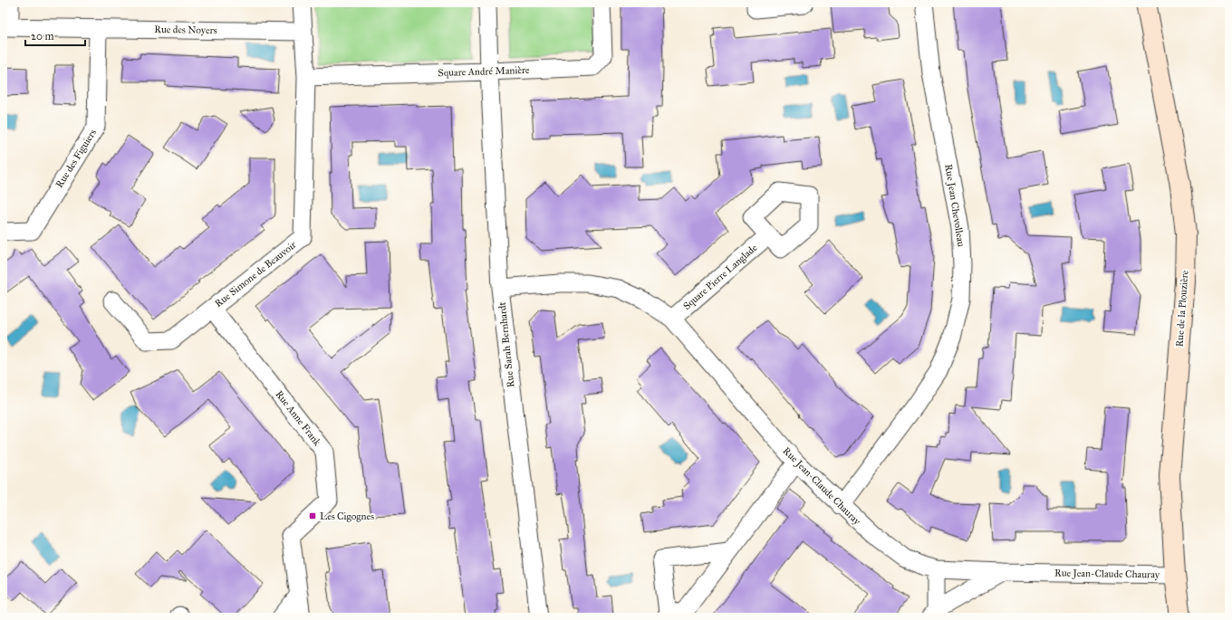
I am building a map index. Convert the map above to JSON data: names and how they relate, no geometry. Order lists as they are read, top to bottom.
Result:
{
  "streets": {
    "street": [
      "Rue des Noyers",
      "Square André Manière",
      "Rue des Figuiers",
      "Rue Jean Chevolleau",
      "Rue Simone de Beauvoir",
      "Square Pierre Langlade",
      "Rue de la Plouzière",
      "Rue Sarah Bernhardt",
      "Rue Anne Frank",
      "Rue Jean-Claude Chauray"
    ]
  },
  "crossings": [
    ["Rue des Noyers", "Rue des Figuiers"],
    ["Rue des Noyers", "Rue Simone de Beauvoir"],
    ["Square André Manière", "Rue Simone de Beauvoir"],
    ["Square André Manière", "Rue Sarah Bernhardt"],
    ["Rue Jean Chevolleau", "Rue Jean-Claude Chauray"],
    ["Rue Simone de Beauvoir", "Rue Anne Frank"],
    ["Square Pierre Langlade", "Rue Jean-Claude Chauray"],
    ["Rue de la Plouzière", "Rue Jean-Claude Chauray"],
    ["Rue Sarah Bernhardt", "Rue Jean-Claude Chauray"]
  ],
  "places": {
    "transit": ["Les Cigognes"]
  },
  "scale_bar": "20 m"
}
